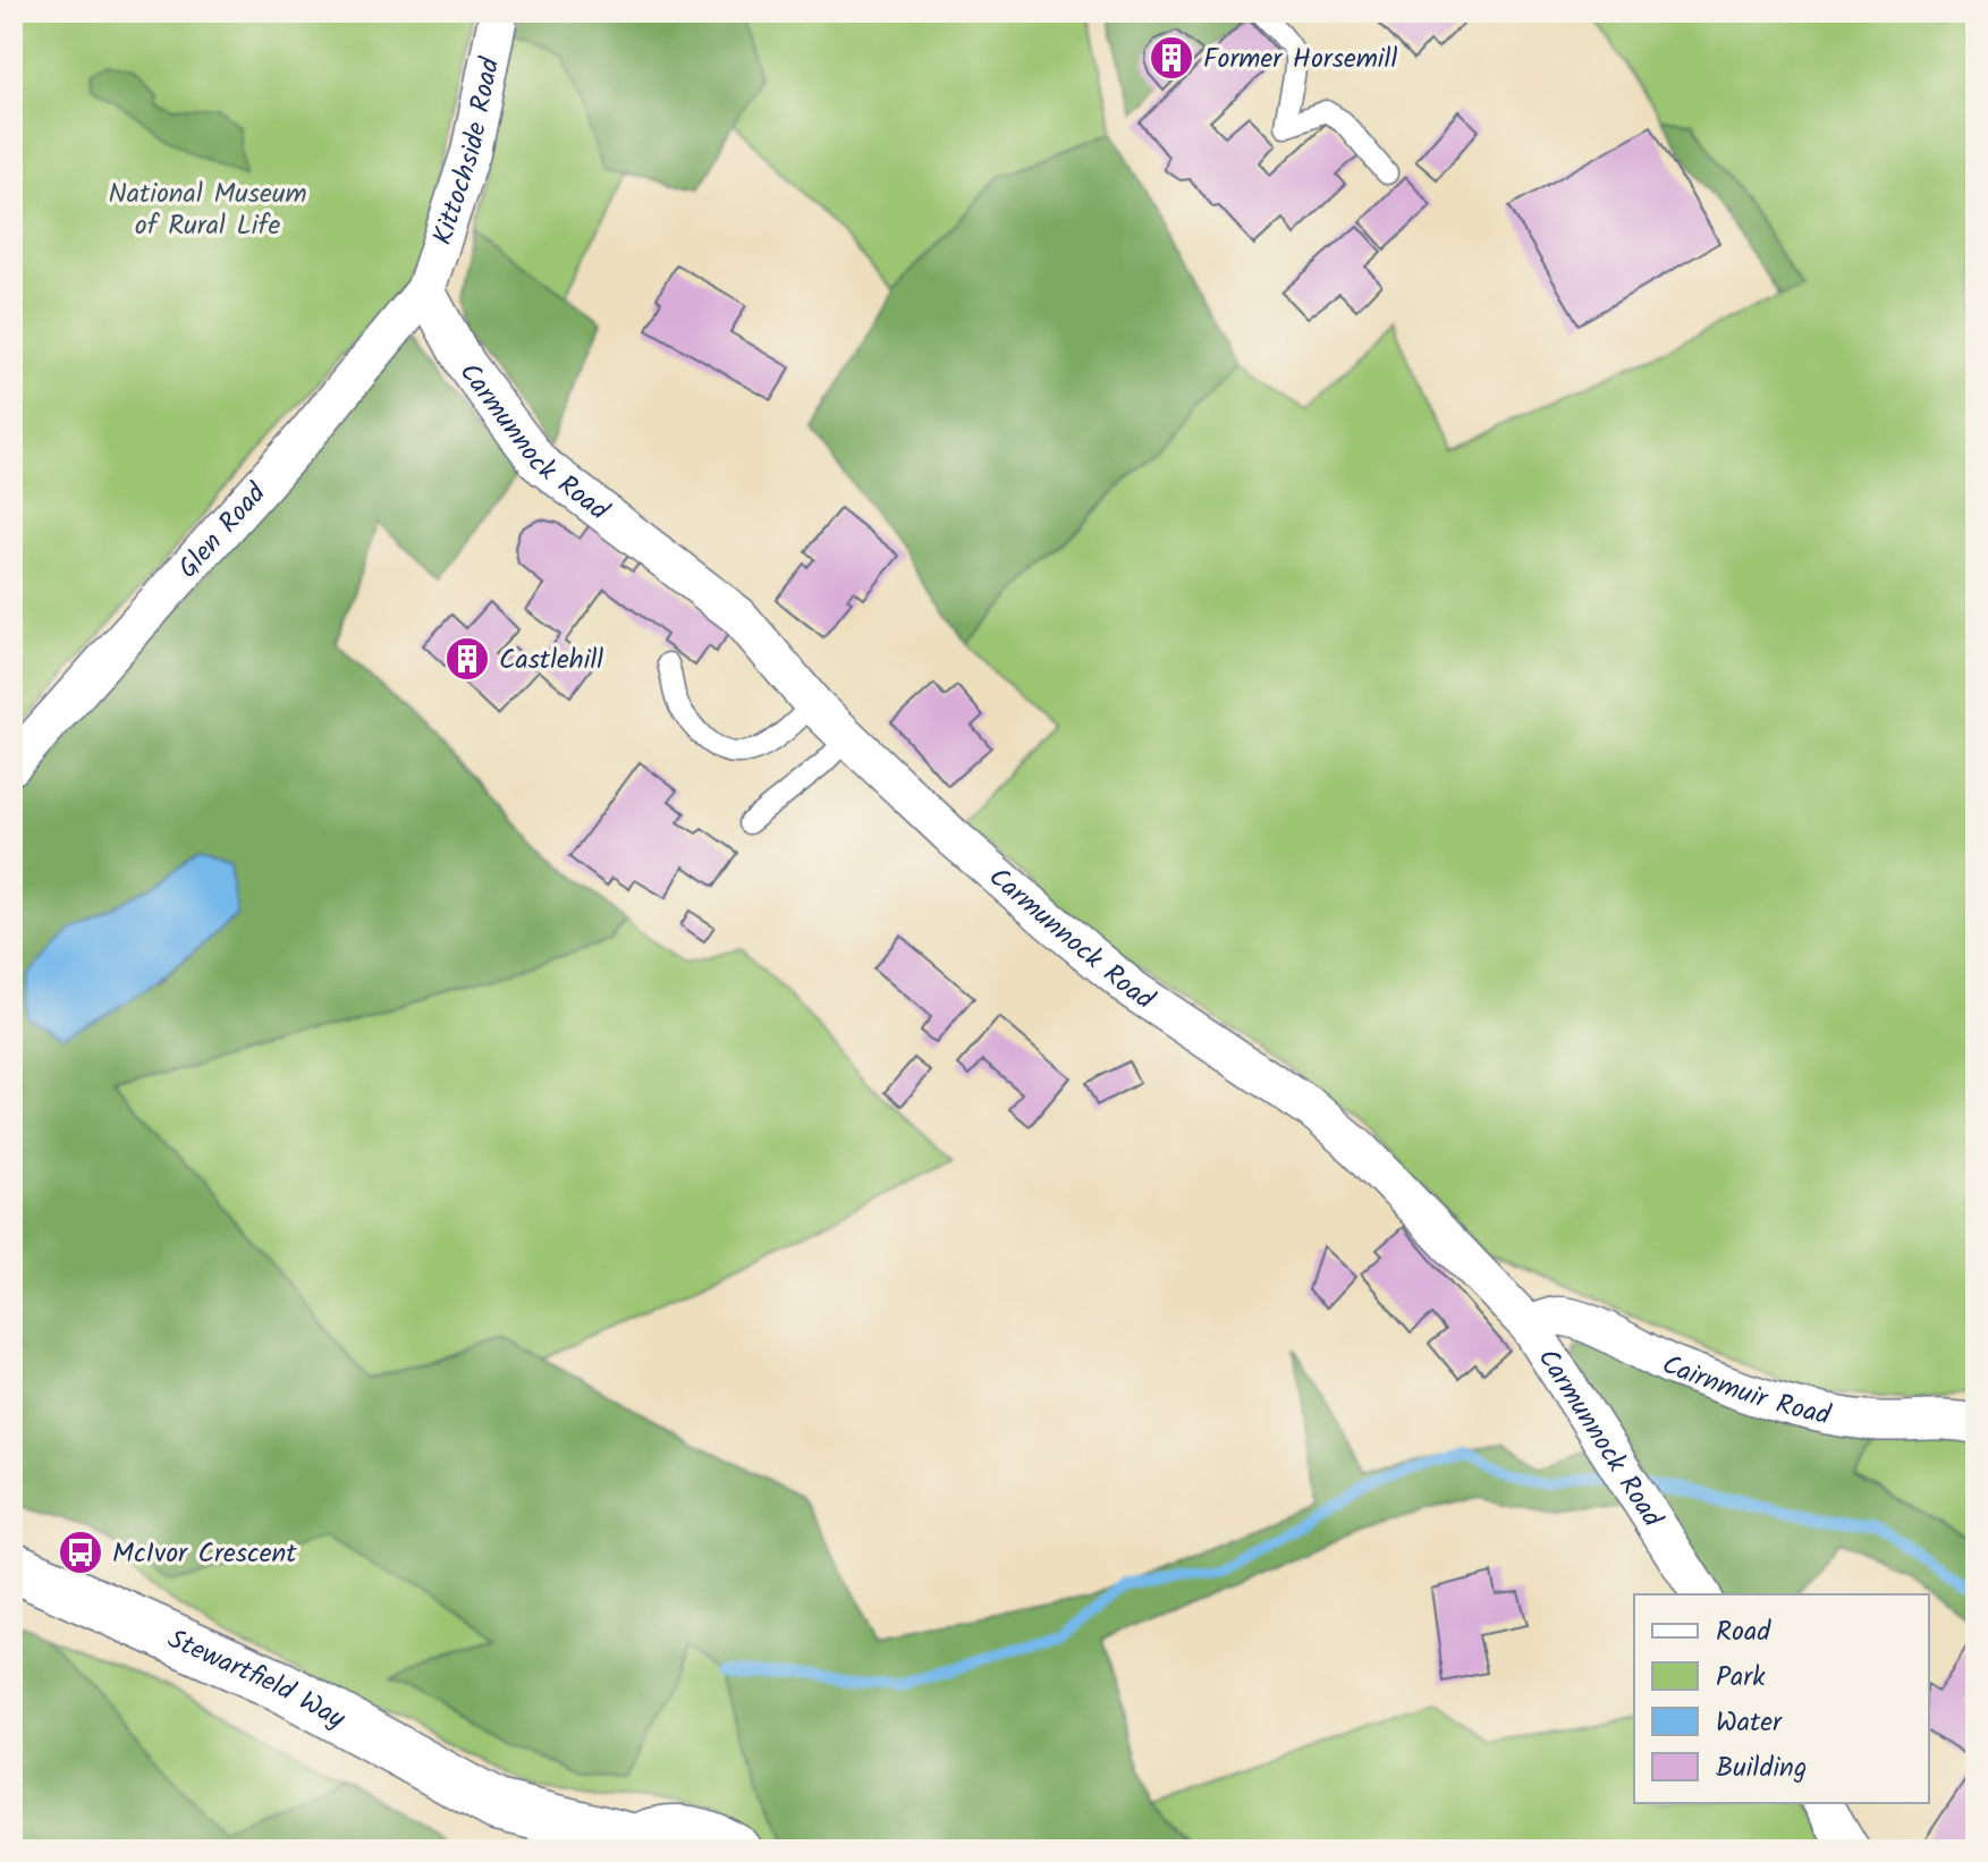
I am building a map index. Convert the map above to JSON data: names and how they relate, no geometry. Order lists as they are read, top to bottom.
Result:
{
  "streets": {
    "street": [
      "Kittochside Road",
      "Carmunnock Road",
      "Glen Road",
      "Cairnmuir Road",
      "Stewartfield Way"
    ]
  },
  "crossings": [
    ["Kittochside Road", "Carmunnock Road"],
    ["Kittochside Road", "Glen Road"],
    ["Carmunnock Road", "Glen Road"],
    ["Carmunnock Road", "Cairnmuir Road"]
  ],
  "parks": ["National Museum of Rural Life"],
  "places": {
    "building": ["Former Horsemill", "Castlehill"],
    "bus stop": ["McIvor Crescent"]
  },
  "legend": [
    "Road",
    "Park",
    "Water",
    "Building"
  ]
}
